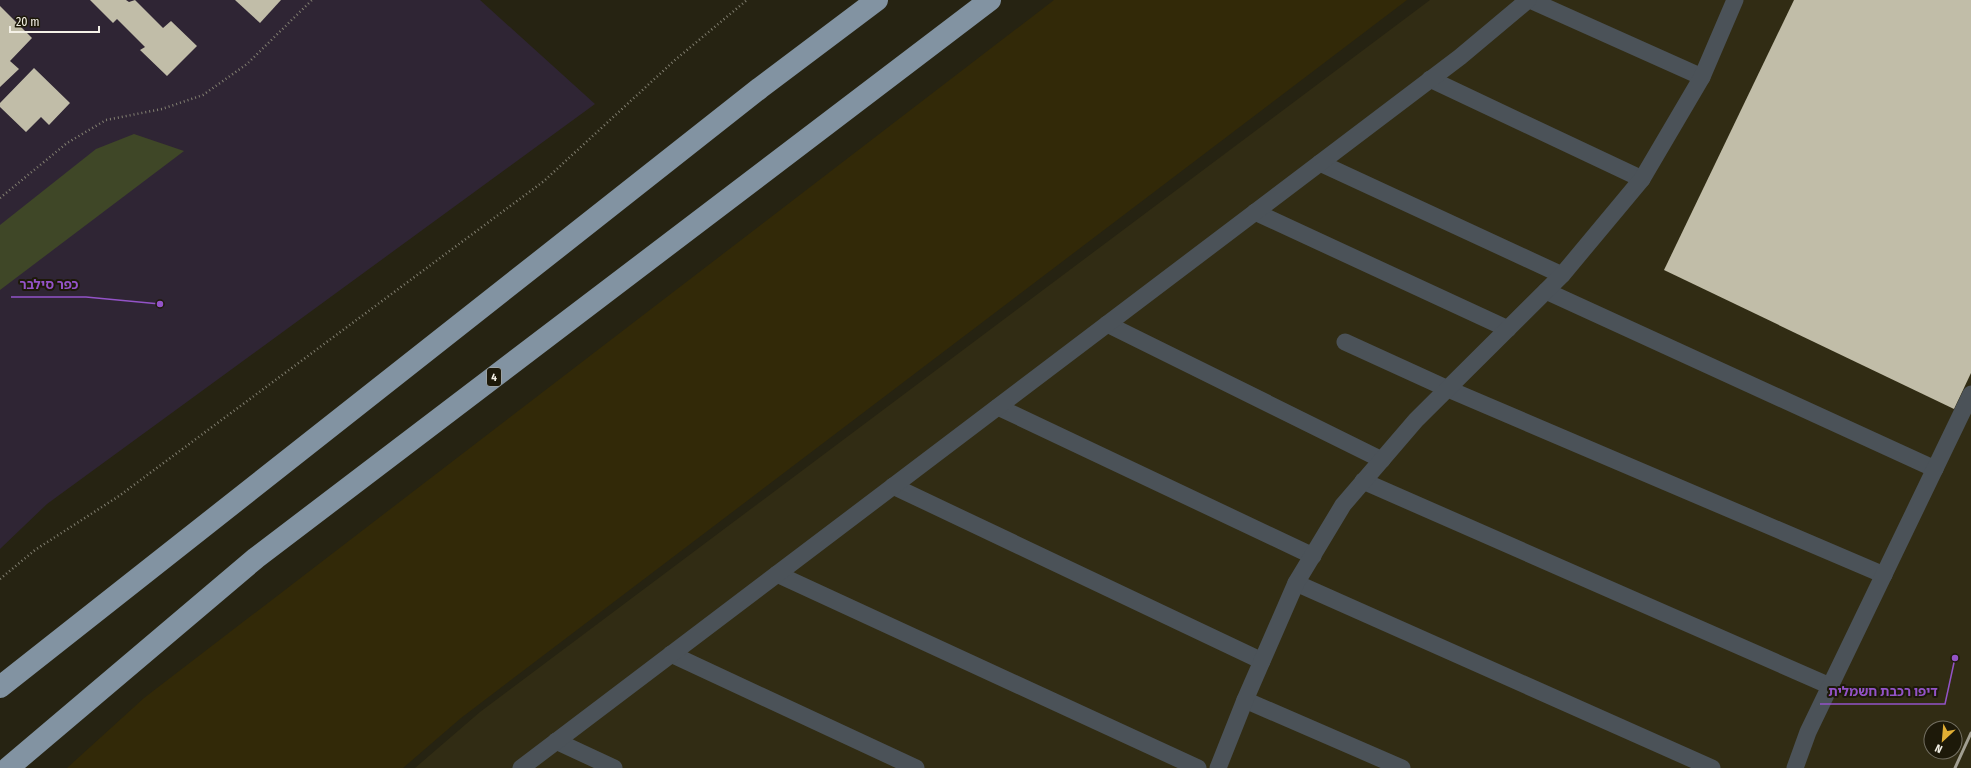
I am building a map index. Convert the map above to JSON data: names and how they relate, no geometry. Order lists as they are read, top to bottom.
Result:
{
  "streets": {
    "highway": ["4"]
  },
  "places": ["כפר סילבר", "דיפו רכבת חשמלית"],
  "scale_bar": "20 m",
  "north": "bottom left"
}
